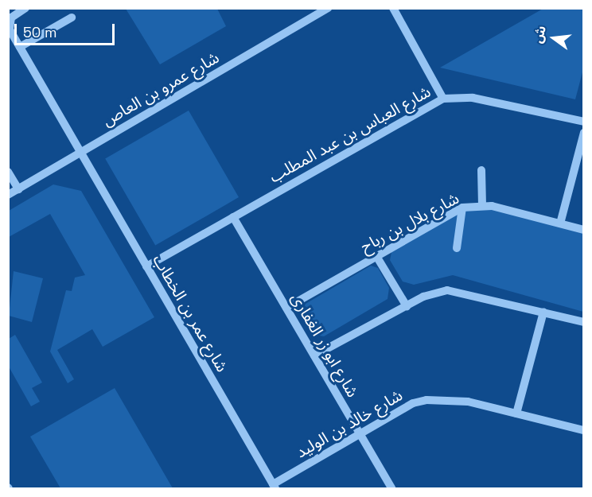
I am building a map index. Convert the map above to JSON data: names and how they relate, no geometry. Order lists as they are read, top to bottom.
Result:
{
  "streets": {
    "street": [
      "شارع عمرو بن العاص",
      "شارع العباس بن عبد المطلب",
      "شارع بلال بن رباح",
      "شارع عمر بن الخطاب",
      "شارع ابو زر الغفارى",
      "شارع خالد بن الوليد"
    ]
  },
  "crossings": [
    ["شارع عمرو بن العاص", "شارع عمر بن الخطاب"],
    ["شارع العباس بن عبد المطلب", "شارع عمر بن الخطاب"],
    ["شارع العباس بن عبد المطلب", "شارع ابو زر الغفارى"],
    ["شارع بلال بن رباح", "شارع ابو زر الغفارى"],
    ["شارع عمر بن الخطاب", "شارع خالد بن الوليد"],
    ["شارع ابو زر الغفارى", "شارع خالد بن الوليد"]
  ],
  "scale_bar": "50 m",
  "north": "left"
}
